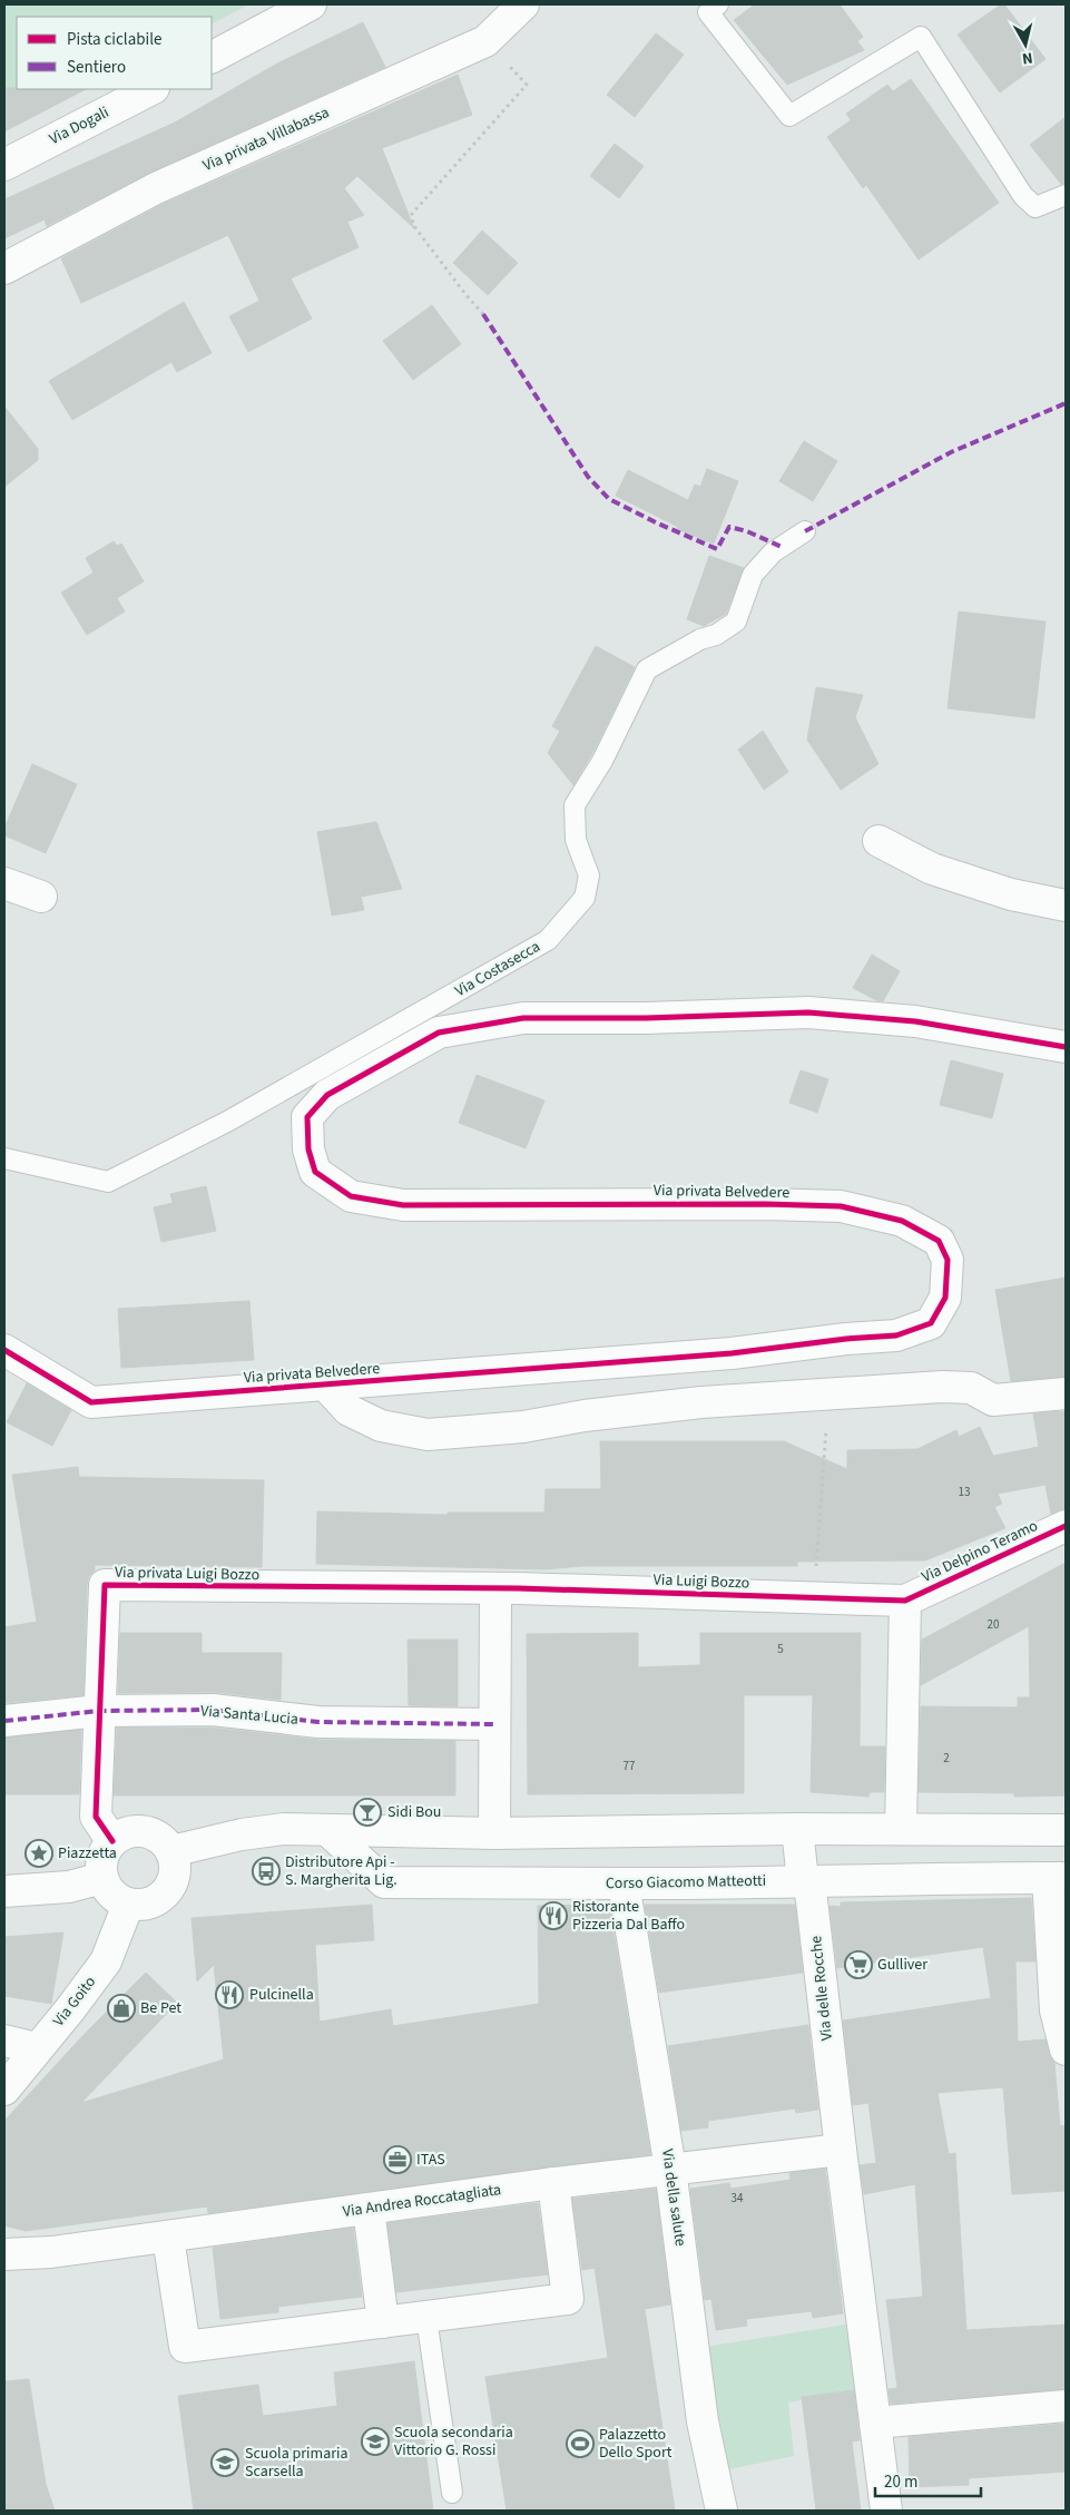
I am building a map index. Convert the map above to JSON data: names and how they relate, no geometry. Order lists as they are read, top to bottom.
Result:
{
  "streets": {
    "street": [
      "Via Dogali",
      "Via privata Villabassa",
      "Via privata Belvedere",
      "Via Delpino Teramo",
      "Via privata Luigi Bozzo",
      "Via Luigi Bozzo",
      "Via Santa Lucia",
      "Corso Giacomo Matteotti",
      "Via delle Rocche",
      "Via Goito",
      "Via della salute",
      "Via Andrea Roccatagliata"
    ],
    "lane": ["Via Costasecca"]
  },
  "crossings": [
    ["Via Delpino Teramo", "Via Luigi Bozzo"],
    ["Via privata Luigi Bozzo", "Via Luigi Bozzo"],
    ["Via privata Luigi Bozzo", "Via Santa Lucia"],
    ["Via privata Luigi Bozzo", "Via Goito"],
    ["Corso Giacomo Matteotti", "Via delle Rocche"],
    ["Corso Giacomo Matteotti", "Via della salute"],
    ["Via delle Rocche", "Via Andrea Roccatagliata"],
    ["Via della salute", "Via Andrea Roccatagliata"]
  ],
  "places": {
    "bar": ["Sidi Bou"],
    "place": ["Piazzetta"],
    "bus stop": ["Distributore Api - S. Margherita Lig."],
    "restaurant": ["Ristorante Pizzeria Dal Baffo", "Pulcinella"],
    "supermarket": ["Gulliver"],
    "shop": ["Be Pet"],
    "office": ["ITAS"],
    "school or university": ["Scuola secondaria Vittorio G. Rossi", "Scuola primaria Scarsella"],
    "sports": ["Palazzetto Dello Sport"]
  },
  "house_numbers": [
    "13",
    "20",
    "5",
    "2",
    "77",
    "34"
  ],
  "legend": ["Pista ciclabile", "Sentiero"],
  "scale_bar": "20 m",
  "north": "bottom"
}
